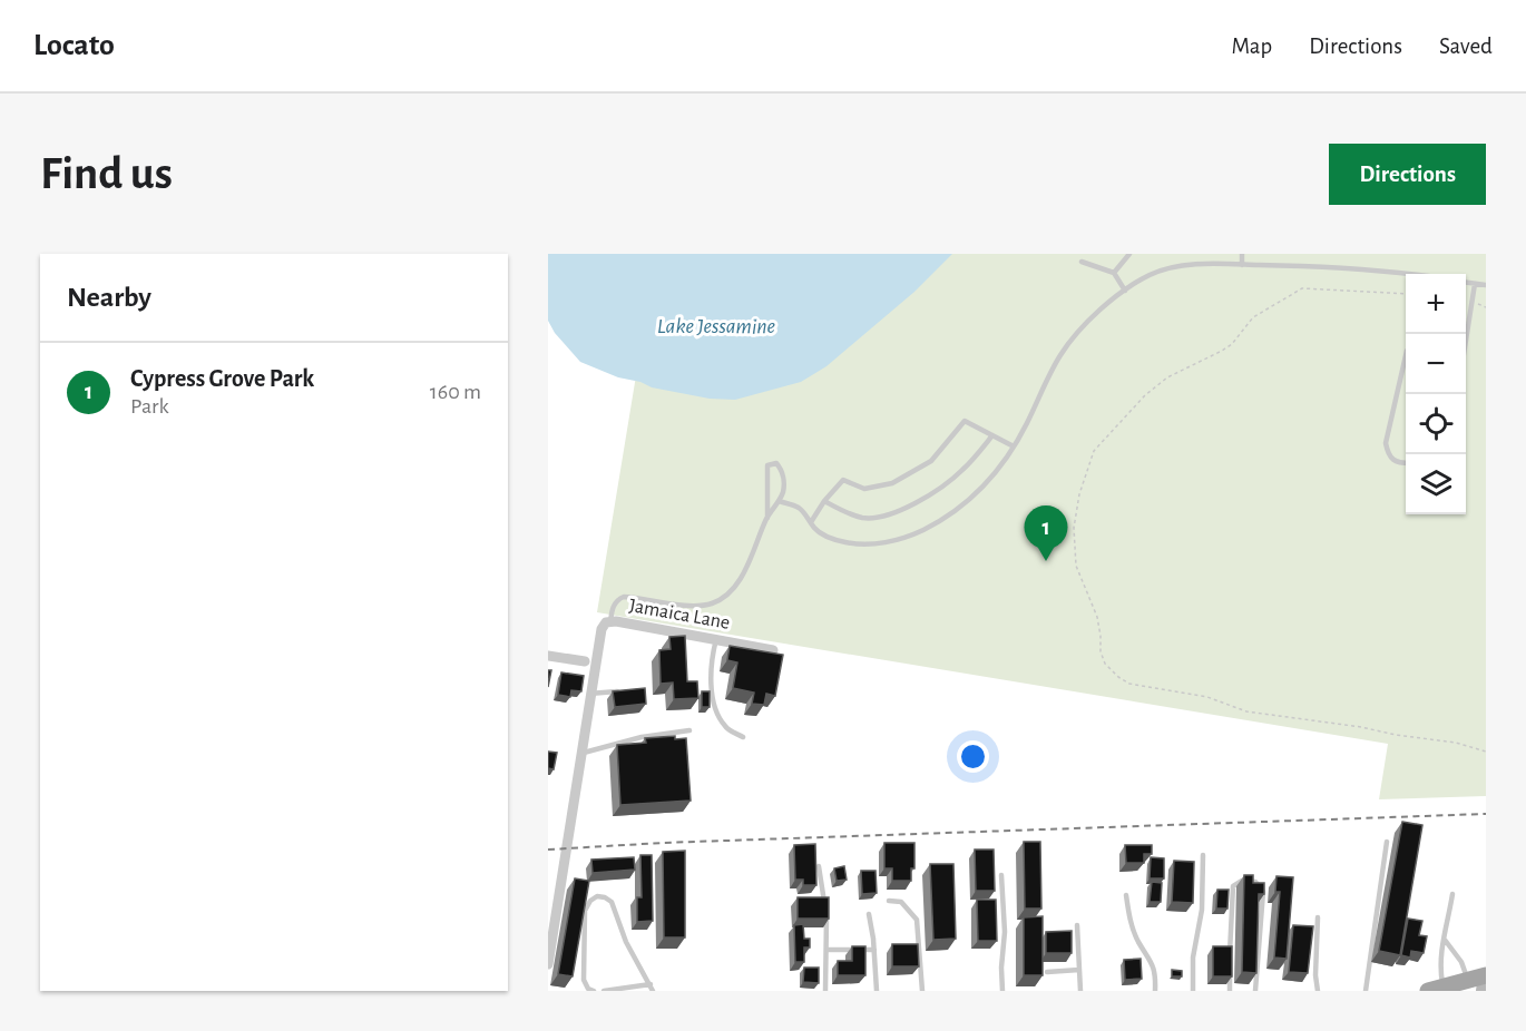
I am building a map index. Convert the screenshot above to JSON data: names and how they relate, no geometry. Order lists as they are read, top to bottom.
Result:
{
  "streets": {
    "street": ["Jamaica Lane"]
  },
  "water": ["Lake Jessamine"],
  "page": {
    "header": "Locato",
    "nav": ["Map", "Directions", "Saved"],
    "buttons": "Directions",
    "title": "Find us",
    "heading": "Nearby",
    "map_buttons": ["+", "−"],
    "list": [
      {
        "mark": "1",
        "name": "Cypress Grove Park",
        "note": "Park",
        "value": "160 m"
      }
    ],
    "pins": "1"
  }
}
